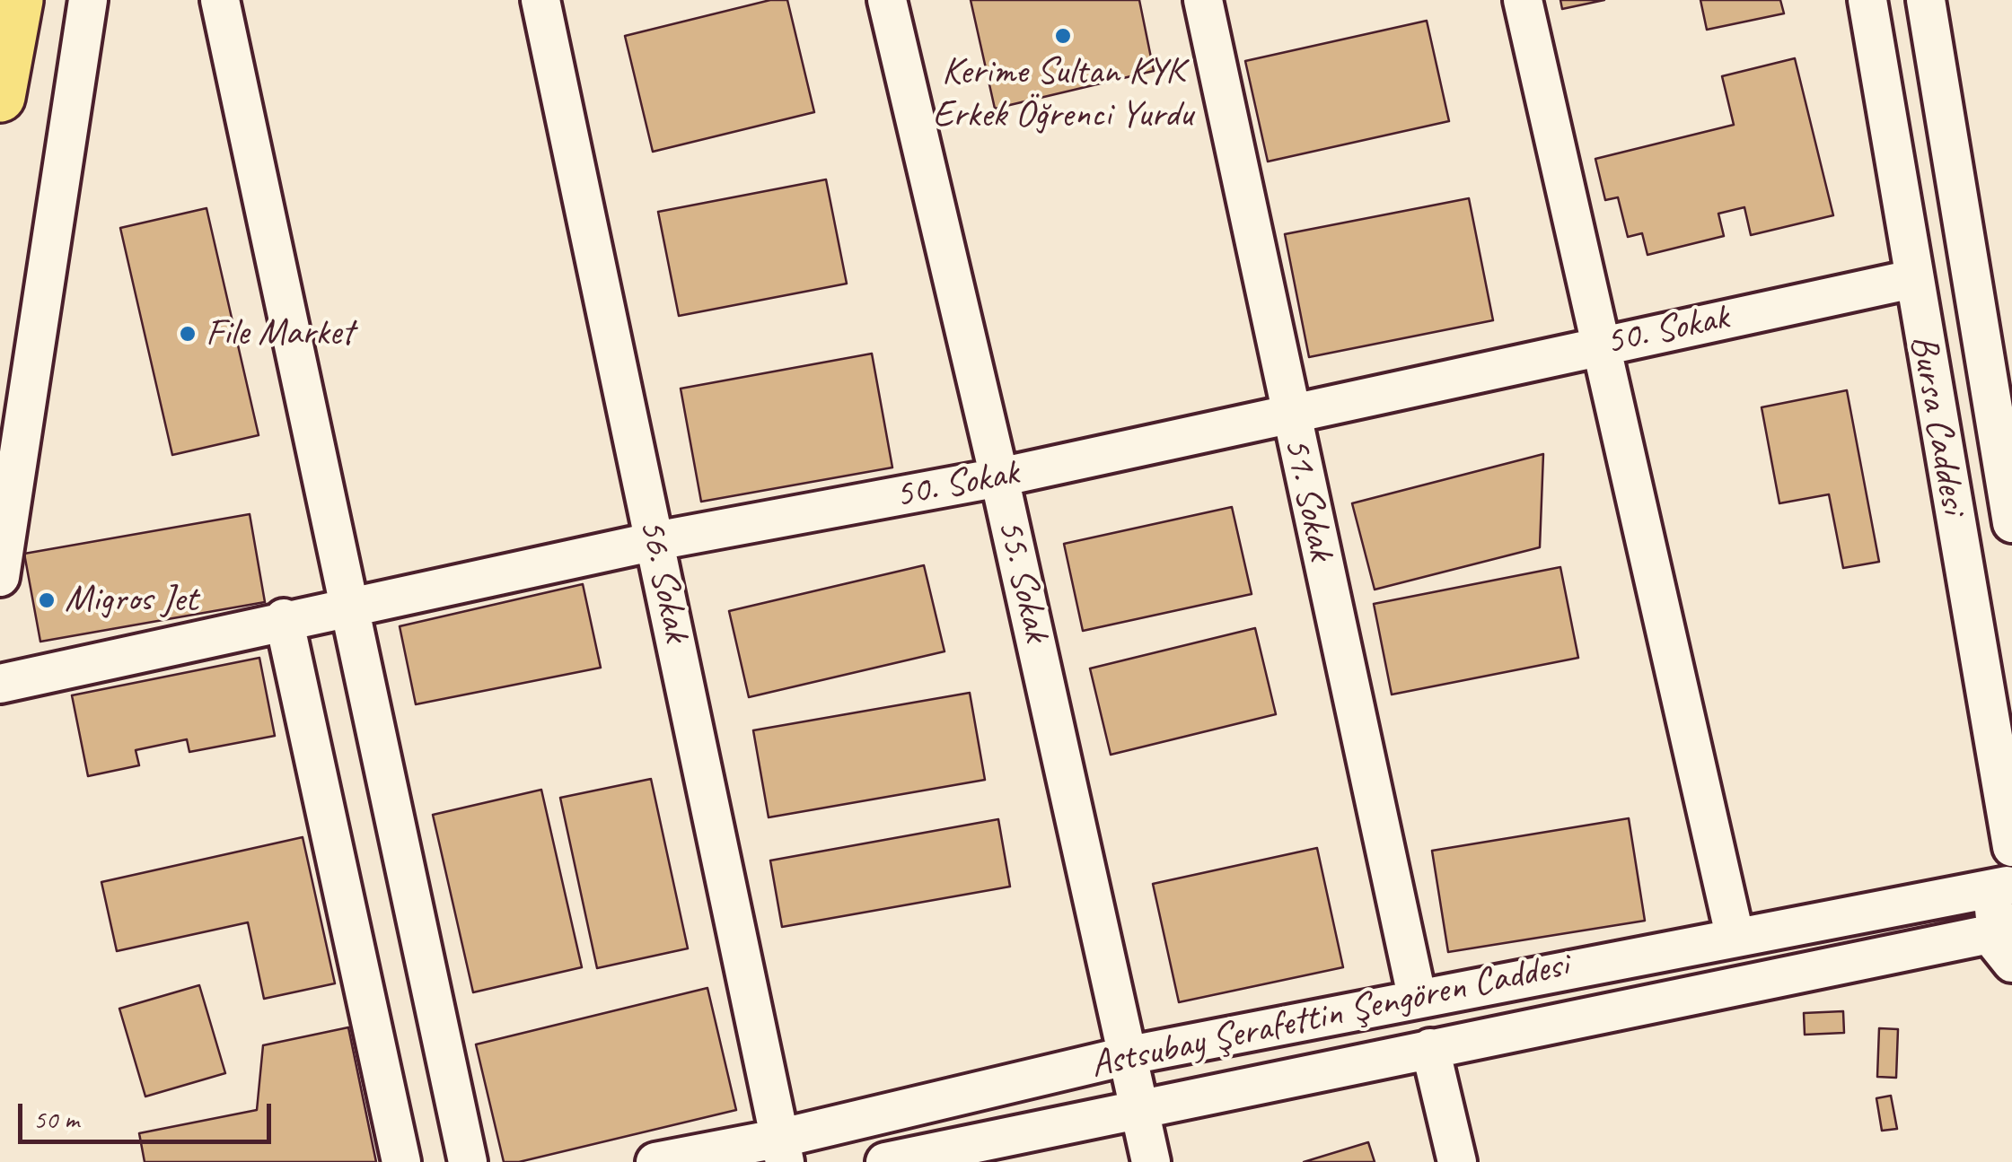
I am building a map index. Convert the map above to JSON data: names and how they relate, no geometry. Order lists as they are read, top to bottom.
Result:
{
  "streets": {
    "street": [
      "50. Sokak",
      "Bursa Caddesi",
      "51. Sokak",
      "56. Sokak",
      "55. Sokak",
      "Astsubay Şerafettin Şengören Caddesi"
    ]
  },
  "crossings": [
    ["50. Sokak", "Bursa Caddesi"],
    ["50. Sokak", "51. Sokak"],
    ["50. Sokak", "56. Sokak"],
    ["50. Sokak", "55. Sokak"],
    ["51. Sokak", "Astsubay Şerafettin Şengören Caddesi"],
    ["56. Sokak", "Astsubay Şerafettin Şengören Caddesi"],
    ["55. Sokak", "Astsubay Şerafettin Şengören Caddesi"]
  ],
  "places": ["Kerime Sultan KYK Erkek Öğrenci Yurdu", "File Market", "Migros Jet"],
  "scale_bar": "50 m"
}
